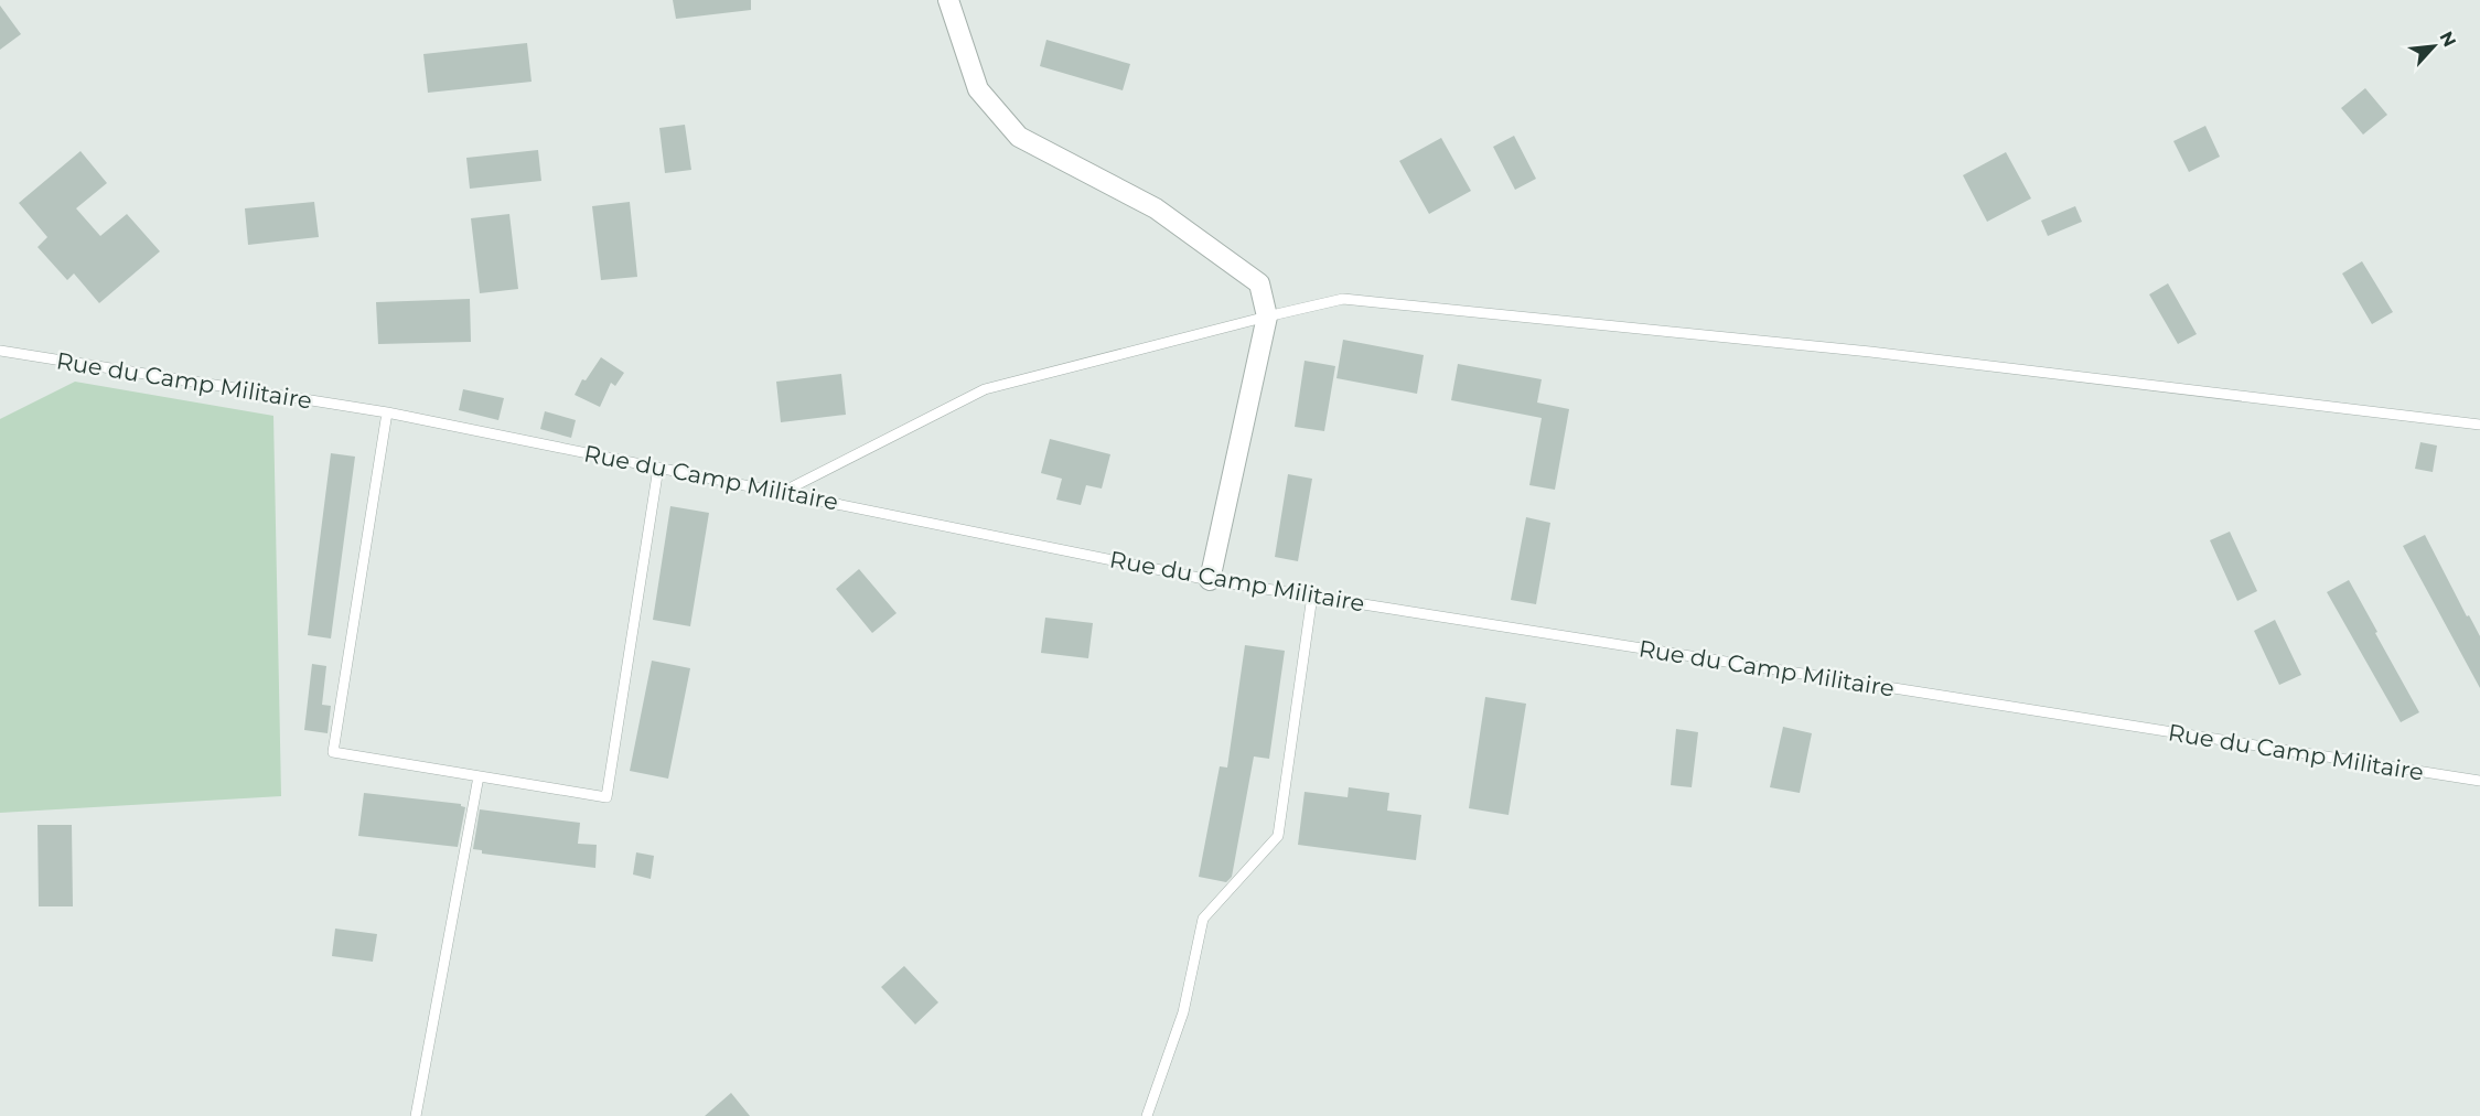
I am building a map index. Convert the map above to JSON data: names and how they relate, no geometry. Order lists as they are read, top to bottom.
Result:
{
  "streets": {
    "lane": ["Rue du Camp Militaire"]
  },
  "north": "top right"
}
